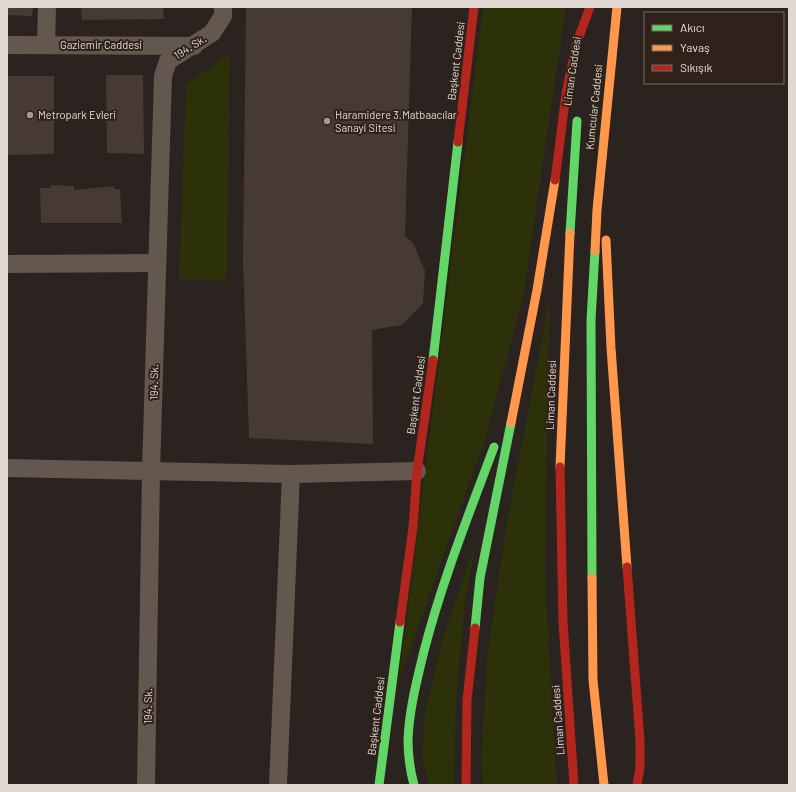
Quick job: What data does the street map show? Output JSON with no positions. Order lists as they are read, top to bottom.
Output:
{
  "streets": {
    "main road": ["Başkent Caddesi", "Liman Caddesi", "Kumcular Caddesi"],
    "street": ["Gaziemir Caddesi", "194. Sk."]
  },
  "crossings": [
    ["Gaziemir Caddesi", "194. Sk."]
  ],
  "places": ["Metropark Evleri", "Haramidere 3.Matbaacılar Sanayi Sitesi"],
  "legend": ["Akıcı", "Yavaş", "Sıkışık"]
}
